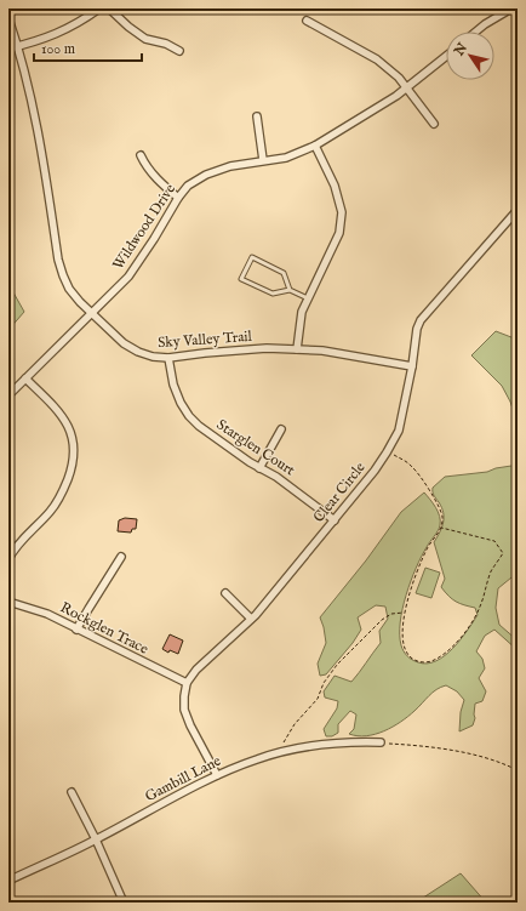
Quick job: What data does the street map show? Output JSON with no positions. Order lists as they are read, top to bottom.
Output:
{
  "streets": {
    "street": [
      "Wildwood Drive",
      "Sky Valley Trail",
      "Starglen Court",
      "Clear Circle",
      "Rockglen Trace",
      "Gambill Lane"
    ]
  },
  "crossings": [
    ["Wildwood Drive", "Sky Valley Trail"],
    ["Sky Valley Trail", "Starglen Court"],
    ["Sky Valley Trail", "Clear Circle"],
    ["Starglen Court", "Clear Circle"],
    ["Clear Circle", "Rockglen Trace"]
  ],
  "scale_bar": "100 m",
  "north": "top left"
}
